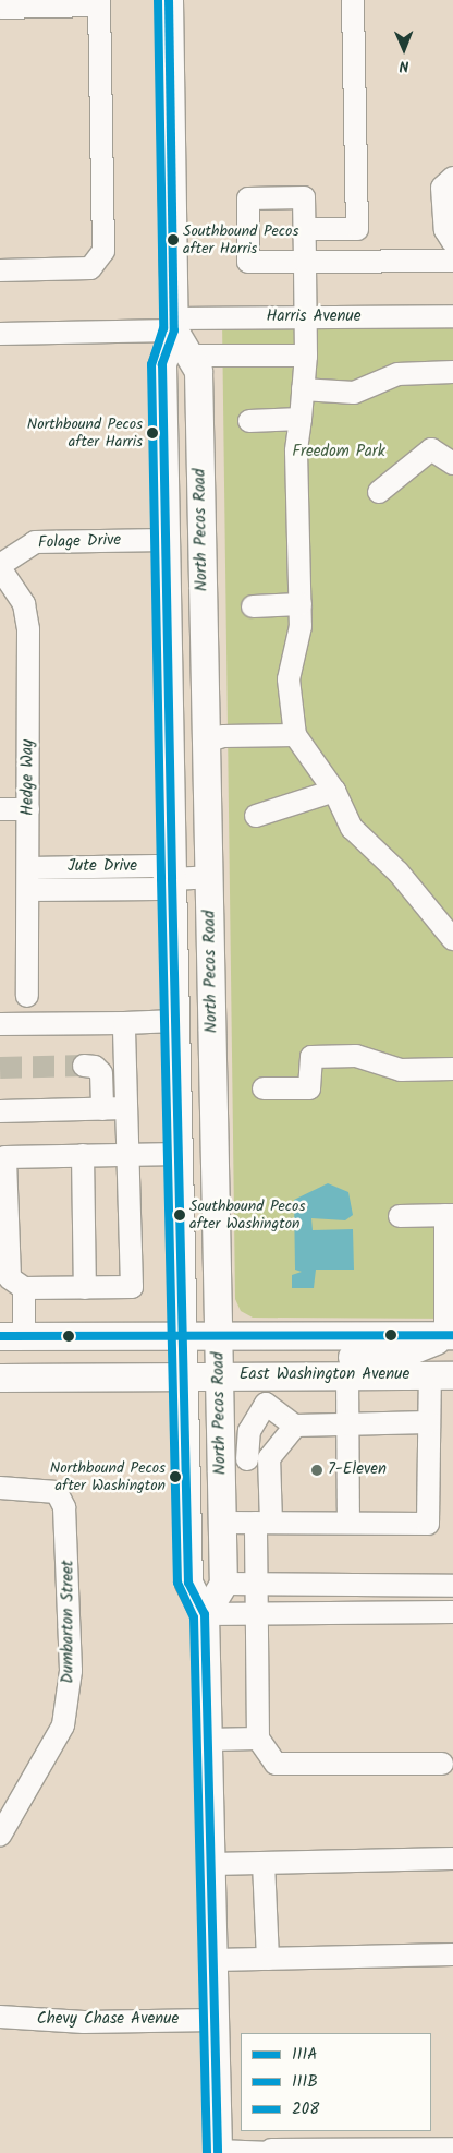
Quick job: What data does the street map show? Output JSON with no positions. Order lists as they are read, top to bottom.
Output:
{
  "streets": {
    "main road": ["North Pecos Road", "East Washington Avenue"],
    "street": [
      "Harris Avenue",
      "Folage Drive",
      "Hedge Way",
      "Jute Drive",
      "Dumbarton Street",
      "Chevy Chase Avenue"
    ]
  },
  "crossings": [
    ["Harris Avenue", "North Pecos Road"],
    ["North Pecos Road", "Jute Drive"],
    ["North Pecos Road", "East Washington Avenue"],
    ["Hedge Way", "Jute Drive"]
  ],
  "parks": ["Freedom Park"],
  "places": [
    "Southbound Pecos after Harris",
    "Northbound Pecos after Harris",
    "Southbound Pecos after Washington",
    "7-Eleven",
    "Northbound Pecos after Washington"
  ],
  "lines": ["transit line 111A", "transit line 111B", "transit line 208"],
  "legend": ["111A", "111B", "208"],
  "north": "bottom"
}
